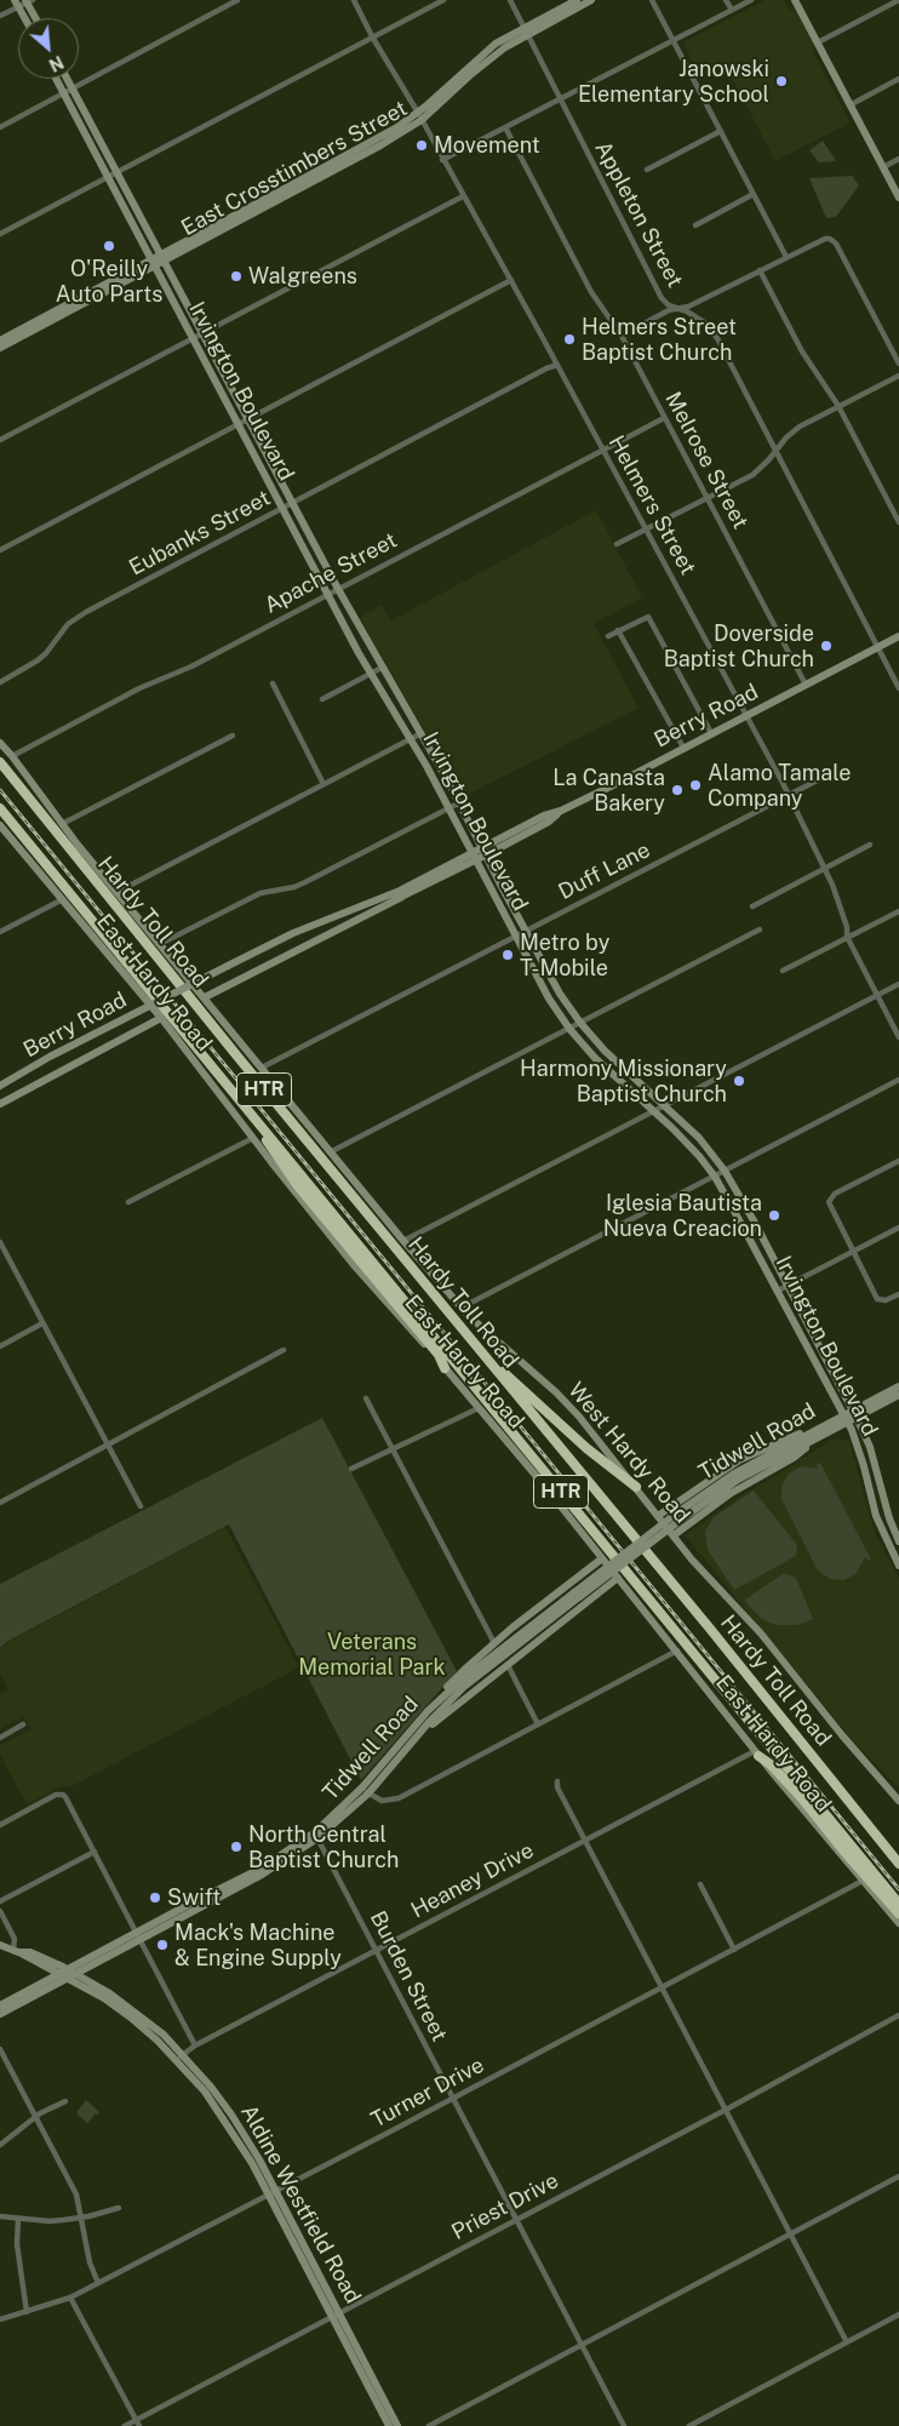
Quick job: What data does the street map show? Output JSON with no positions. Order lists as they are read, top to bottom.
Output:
{
  "streets": {
    "highway": ["Hardy Toll Road", "HTR"],
    "main road": [
      "East Crosstimbers Street",
      "Irvington Boulevard",
      "Berry Road",
      "East Hardy Road",
      "Tidwell Road",
      "West Hardy Road",
      "Aldine Westfield Road"
    ],
    "street": [
      "Appleton Street",
      "Melrose Street",
      "Helmers Street",
      "Eubanks Street",
      "Apache Street",
      "Duff Lane",
      "Heaney Drive",
      "Burden Street",
      "Turner Drive",
      "Priest Drive"
    ]
  },
  "crossings": [
    ["East Crosstimbers Street", "Appleton Street"],
    ["East Crosstimbers Street", "Irvington Boulevard"],
    ["East Crosstimbers Street", "Helmers Street"],
    ["Appleton Street", "Berry Road"],
    ["Irvington Boulevard", "Eubanks Street"],
    ["Irvington Boulevard", "Apache Street"],
    ["Irvington Boulevard", "Berry Road"],
    ["Irvington Boulevard", "Duff Lane"],
    ["Irvington Boulevard", "Tidwell Road"],
    ["Melrose Street", "Apache Street"],
    ["Melrose Street", "Berry Road"],
    ["Helmers Street", "Eubanks Street"],
    ["Helmers Street", "Apache Street"],
    ["Helmers Street", "Berry Road"],
    ["Helmers Street", "Duff Lane"],
    ["Apache Street", "West Hardy Road"],
    ["Duff Lane", "West Hardy Road"],
    ["East Hardy Road", "Heaney Drive"],
    ["East Hardy Road", "Turner Drive"],
    ["Tidwell Road", "Burden Street"],
    ["Tidwell Road", "Aldine Westfield Road"],
    ["Heaney Drive", "Burden Street"],
    ["Heaney Drive", "Aldine Westfield Road"],
    ["Burden Street", "Turner Drive"],
    ["Burden Street", "Priest Drive"],
    ["Turner Drive", "Aldine Westfield Road"],
    ["Aldine Westfield Road", "Priest Drive"]
  ],
  "parks": ["Veterans Memorial Park"],
  "places": [
    "Janowski Elementary School",
    "Movement",
    "O'Reilly Auto Parts",
    "Walgreens",
    "Helmers Street Baptist Church",
    "Doverside Baptist Church",
    "Alamo Tamale Company",
    "La Canasta Bakery",
    "Metro by T-Mobile",
    "Harmony Missionary Baptist Church",
    "Iglesia Bautista Nueva Creacion",
    "North Central Baptist Church",
    "Swift",
    "Mack's Machine & Engine Supply"
  ],
  "north": "bottom right"
}
